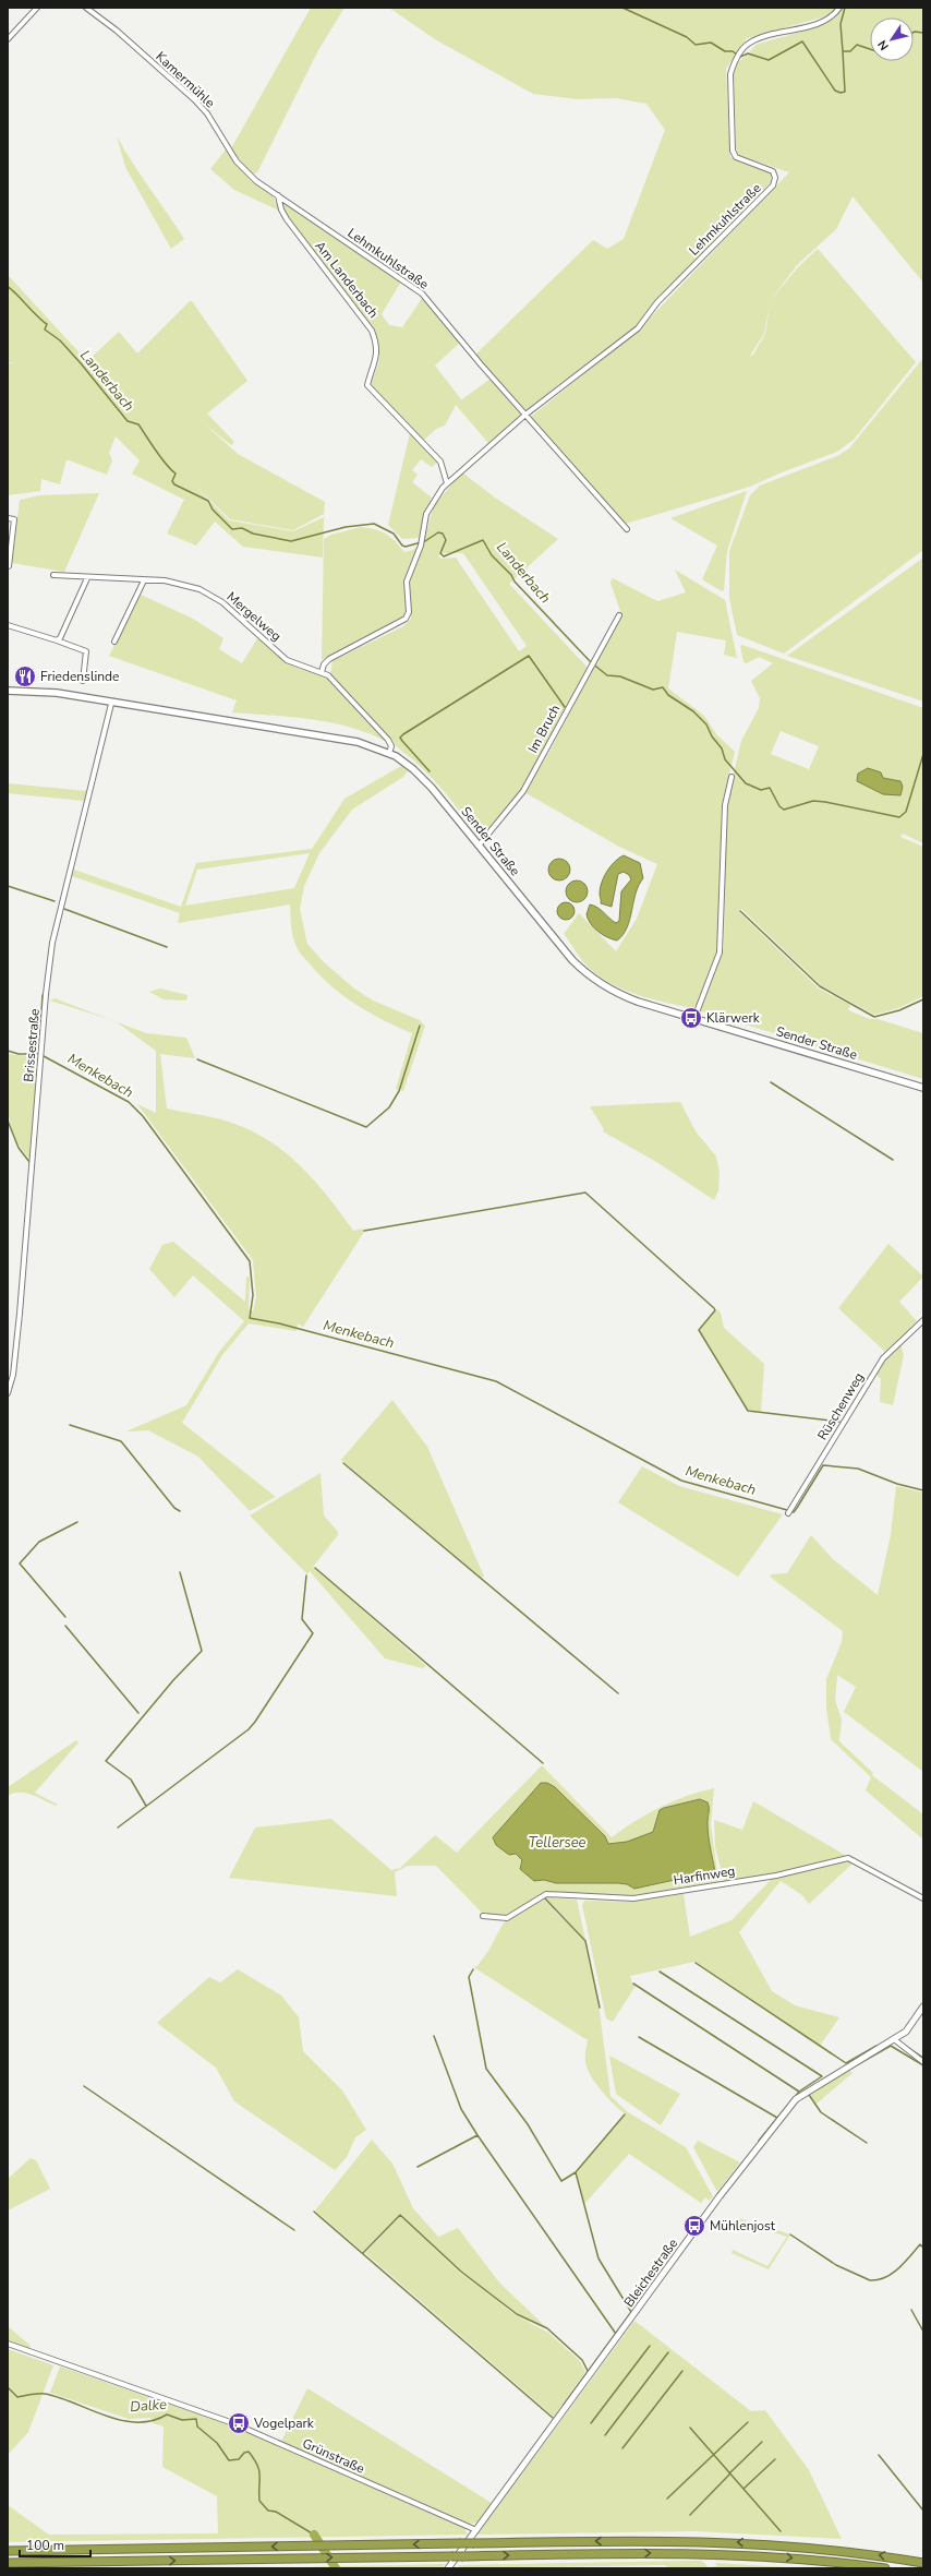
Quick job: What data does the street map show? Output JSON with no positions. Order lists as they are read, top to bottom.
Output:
{
  "streets": {
    "main road": ["Sender Straße"],
    "street": [
      "Kamermühle",
      "Lehmkuhlstraße",
      "Am Landerbach",
      "Mergelweg",
      "Im Bruch",
      "Brissestraße",
      "Rüschenweg",
      "Harfinweg",
      "Bleichestraße",
      "Grünstraße"
    ]
  },
  "crossings": [
    ["Kamermühle", "Lehmkuhlstraße"],
    ["Kamermühle", "Am Landerbach"],
    ["Lehmkuhlstraße", "Am Landerbach"],
    ["Lehmkuhlstraße", "Mergelweg"],
    ["Im Bruch", "Sender Straße"],
    ["Sender Straße", "Brissestraße"],
    ["Bleichestraße", "Grünstraße"]
  ],
  "water": [
    "Landerbach",
    "Menkebach",
    "Tellersee",
    "Dalke"
  ],
  "places": {
    "restaurant": ["Friedenslinde"],
    "bus stop": ["Klärwerk", "Mühlenjost", "Vogelpark"]
  },
  "scale_bar": "100 m",
  "north": "bottom left"
}
